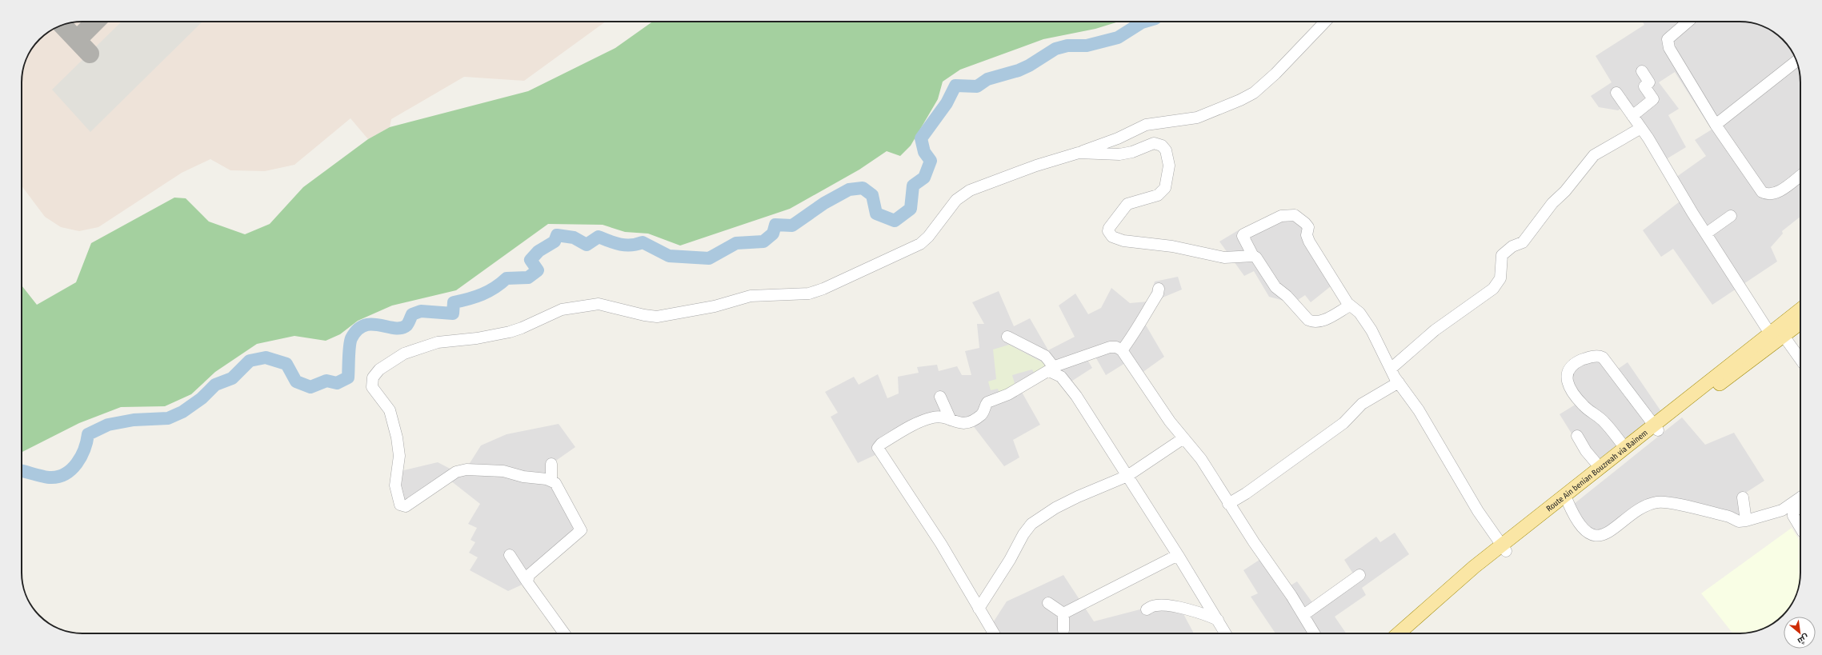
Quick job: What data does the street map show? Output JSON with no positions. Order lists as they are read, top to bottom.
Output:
{
  "streets": {
    "main road": ["Route Ain benian Bouzreah via Bainem"]
  },
  "north": "bottom right"
}
